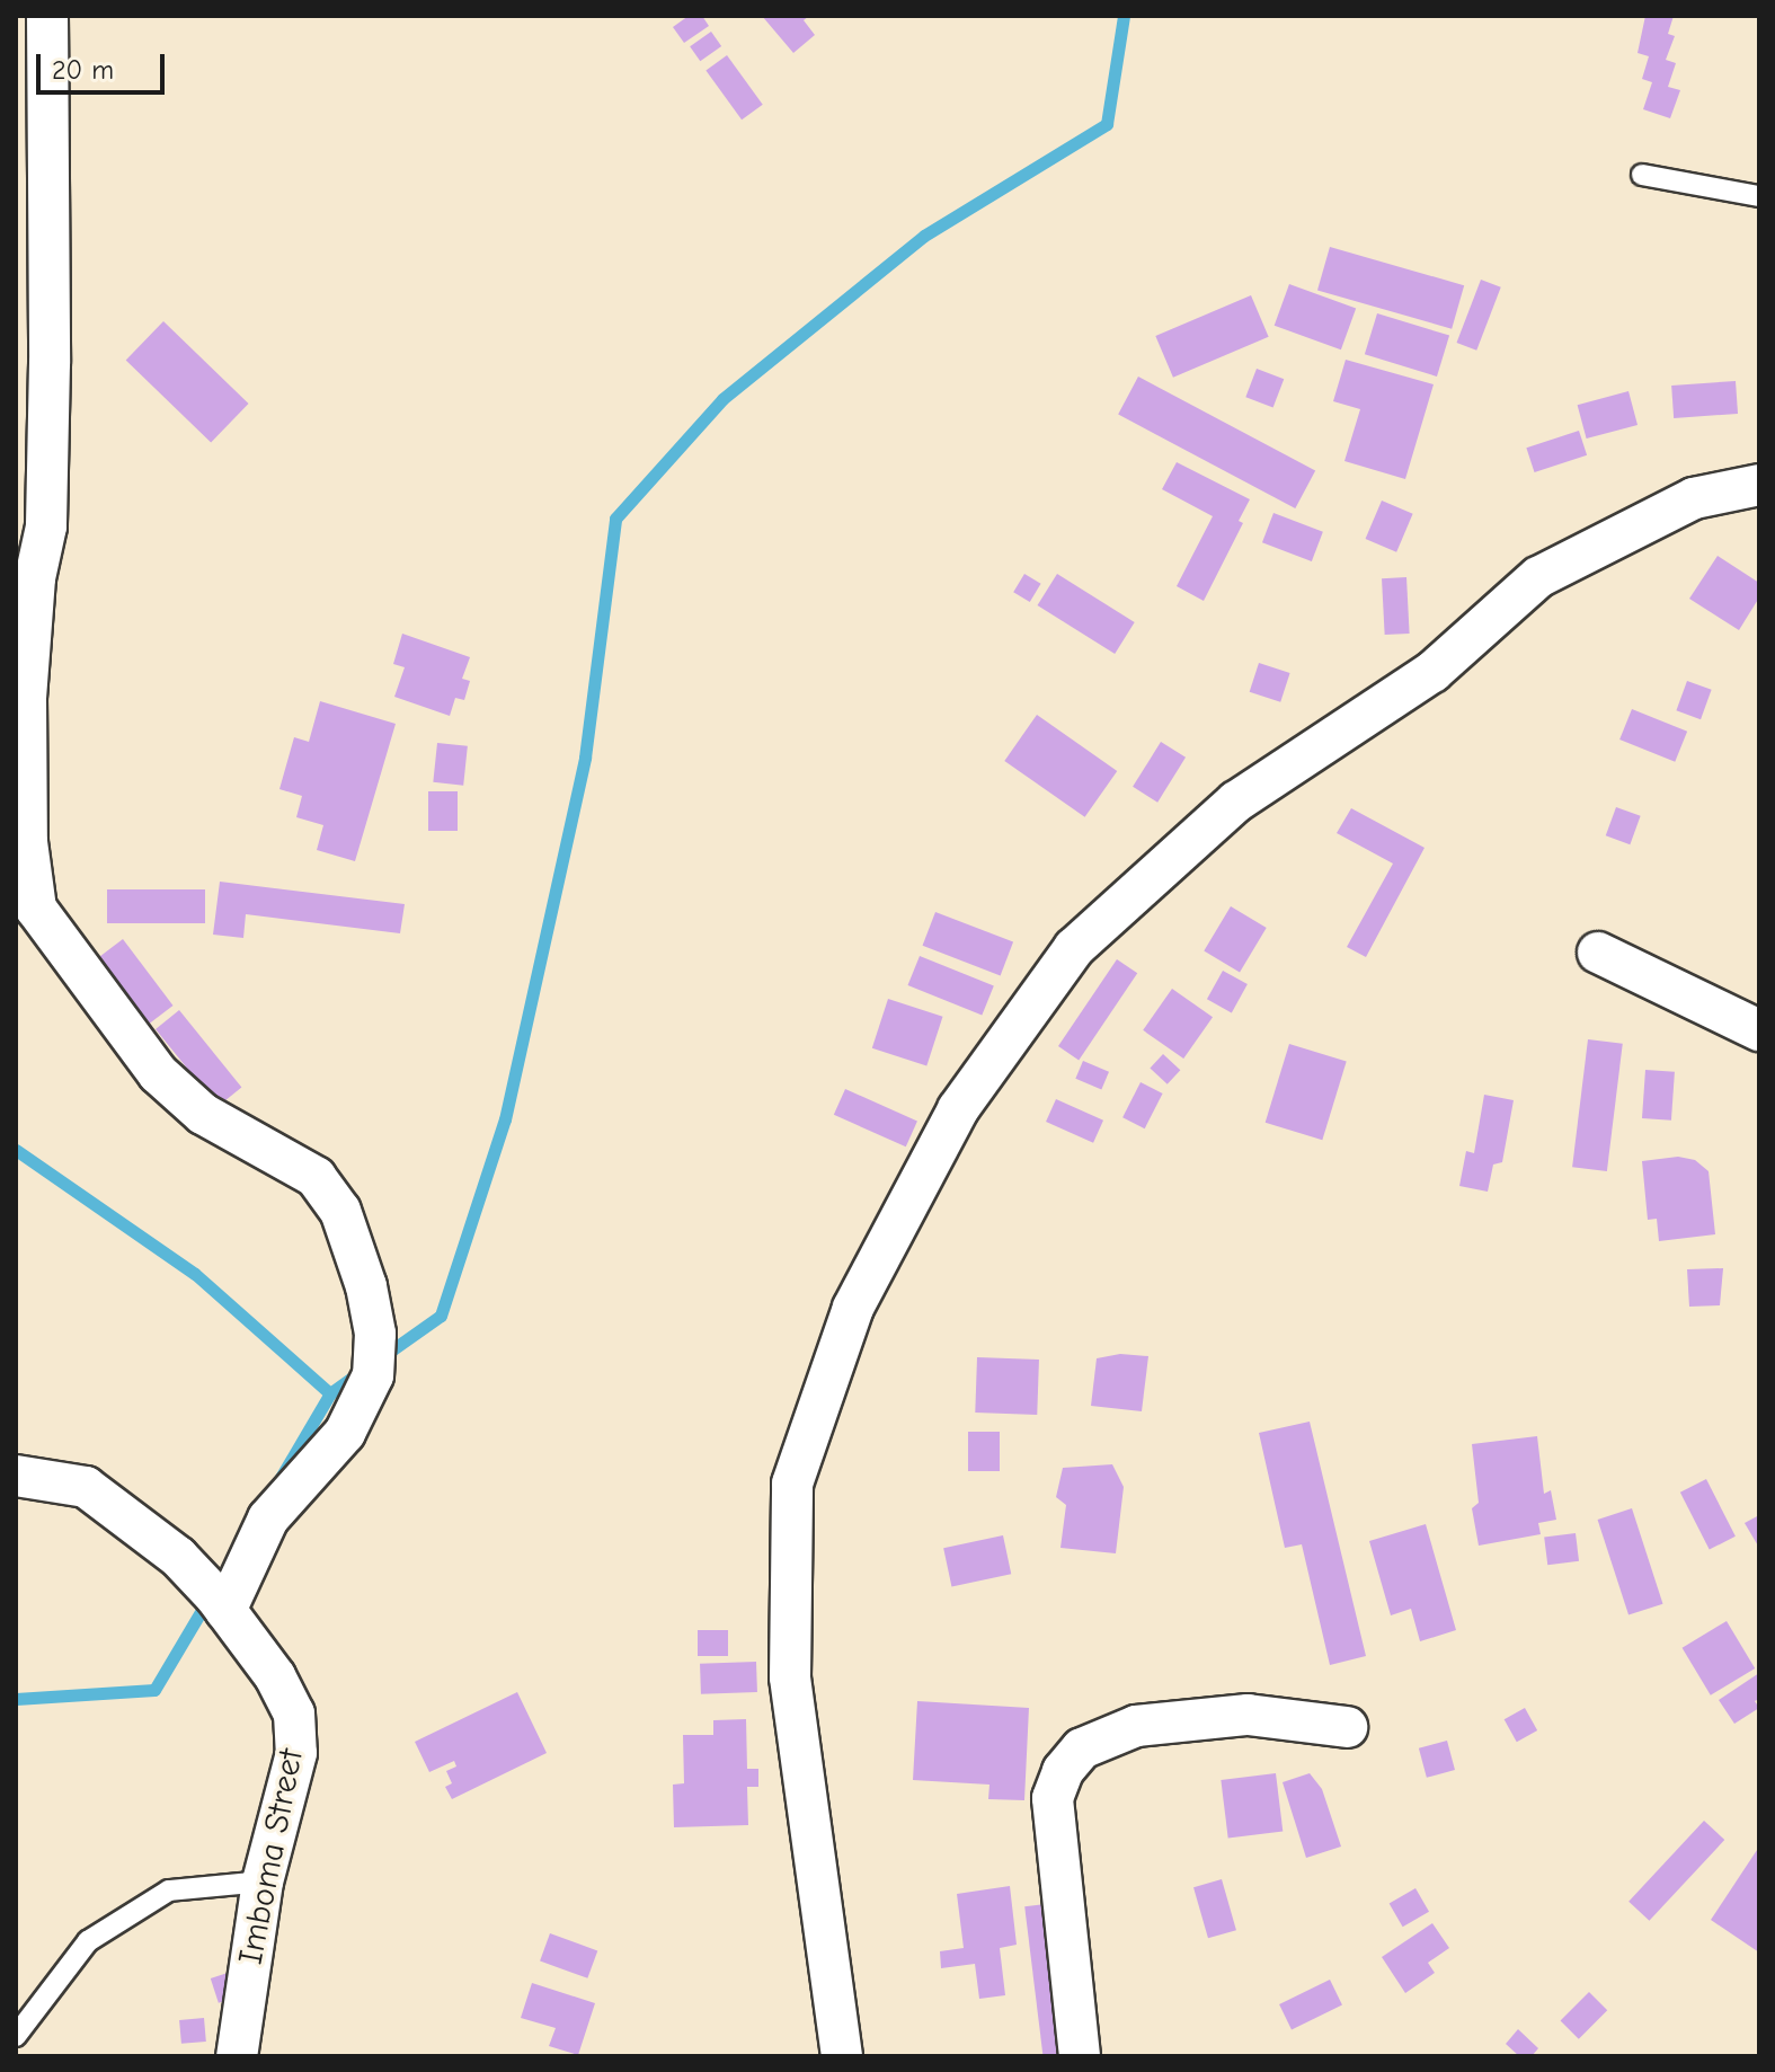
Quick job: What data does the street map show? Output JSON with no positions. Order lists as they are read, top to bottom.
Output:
{
  "streets": {
    "street": ["Imboma Street"]
  },
  "scale_bar": "20 m"
}
